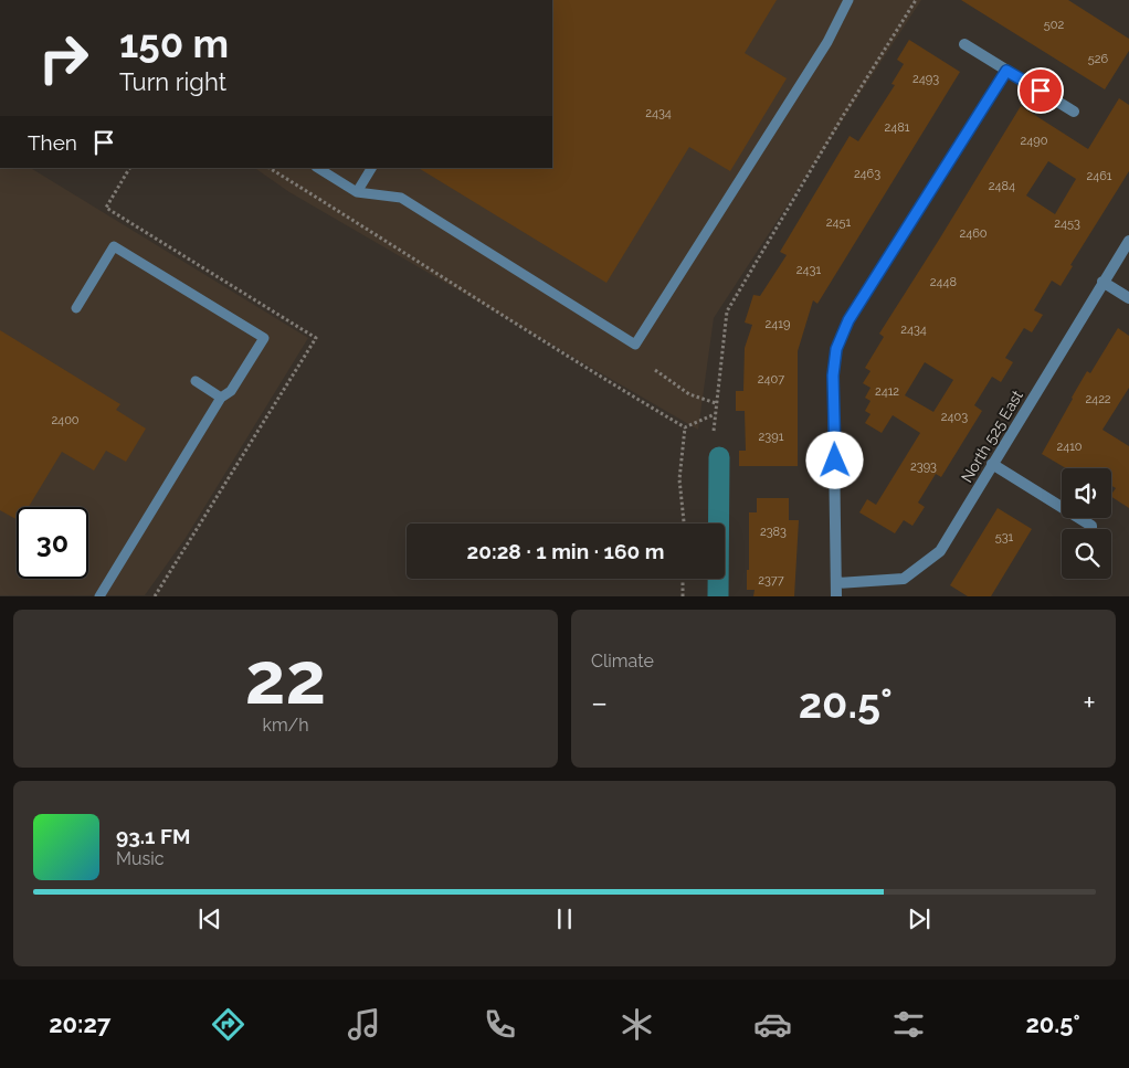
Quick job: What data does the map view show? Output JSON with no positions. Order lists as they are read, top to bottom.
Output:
{
  "streets": {
    "street": ["North 525 East"]
  },
  "house_numbers": [
    "502",
    "526",
    "2493",
    "2434",
    "2481",
    "2490",
    "2463",
    "2461",
    "2484",
    "2451",
    "2453",
    "2460",
    "2431",
    "2448",
    "2419",
    "2434",
    "2407",
    "2412",
    "2422",
    "2403",
    "2400",
    "2391",
    "2410",
    "2393",
    "2383",
    "531",
    "2377"
  ],
  "page": {
    "turn": ["150 m", "Turn right"],
    "then": "Then",
    "limit": "30",
    "trip": "20:28 · 1 min · 160 m",
    "tile": [
      ["22", "km/h"],
      "Climate"
    ],
    "heat": ["−", "20.5°", "+"],
    "song": ["93.1 FM", "Music"],
    "tabs": ["20:27", "20.5°"]
  }
}
